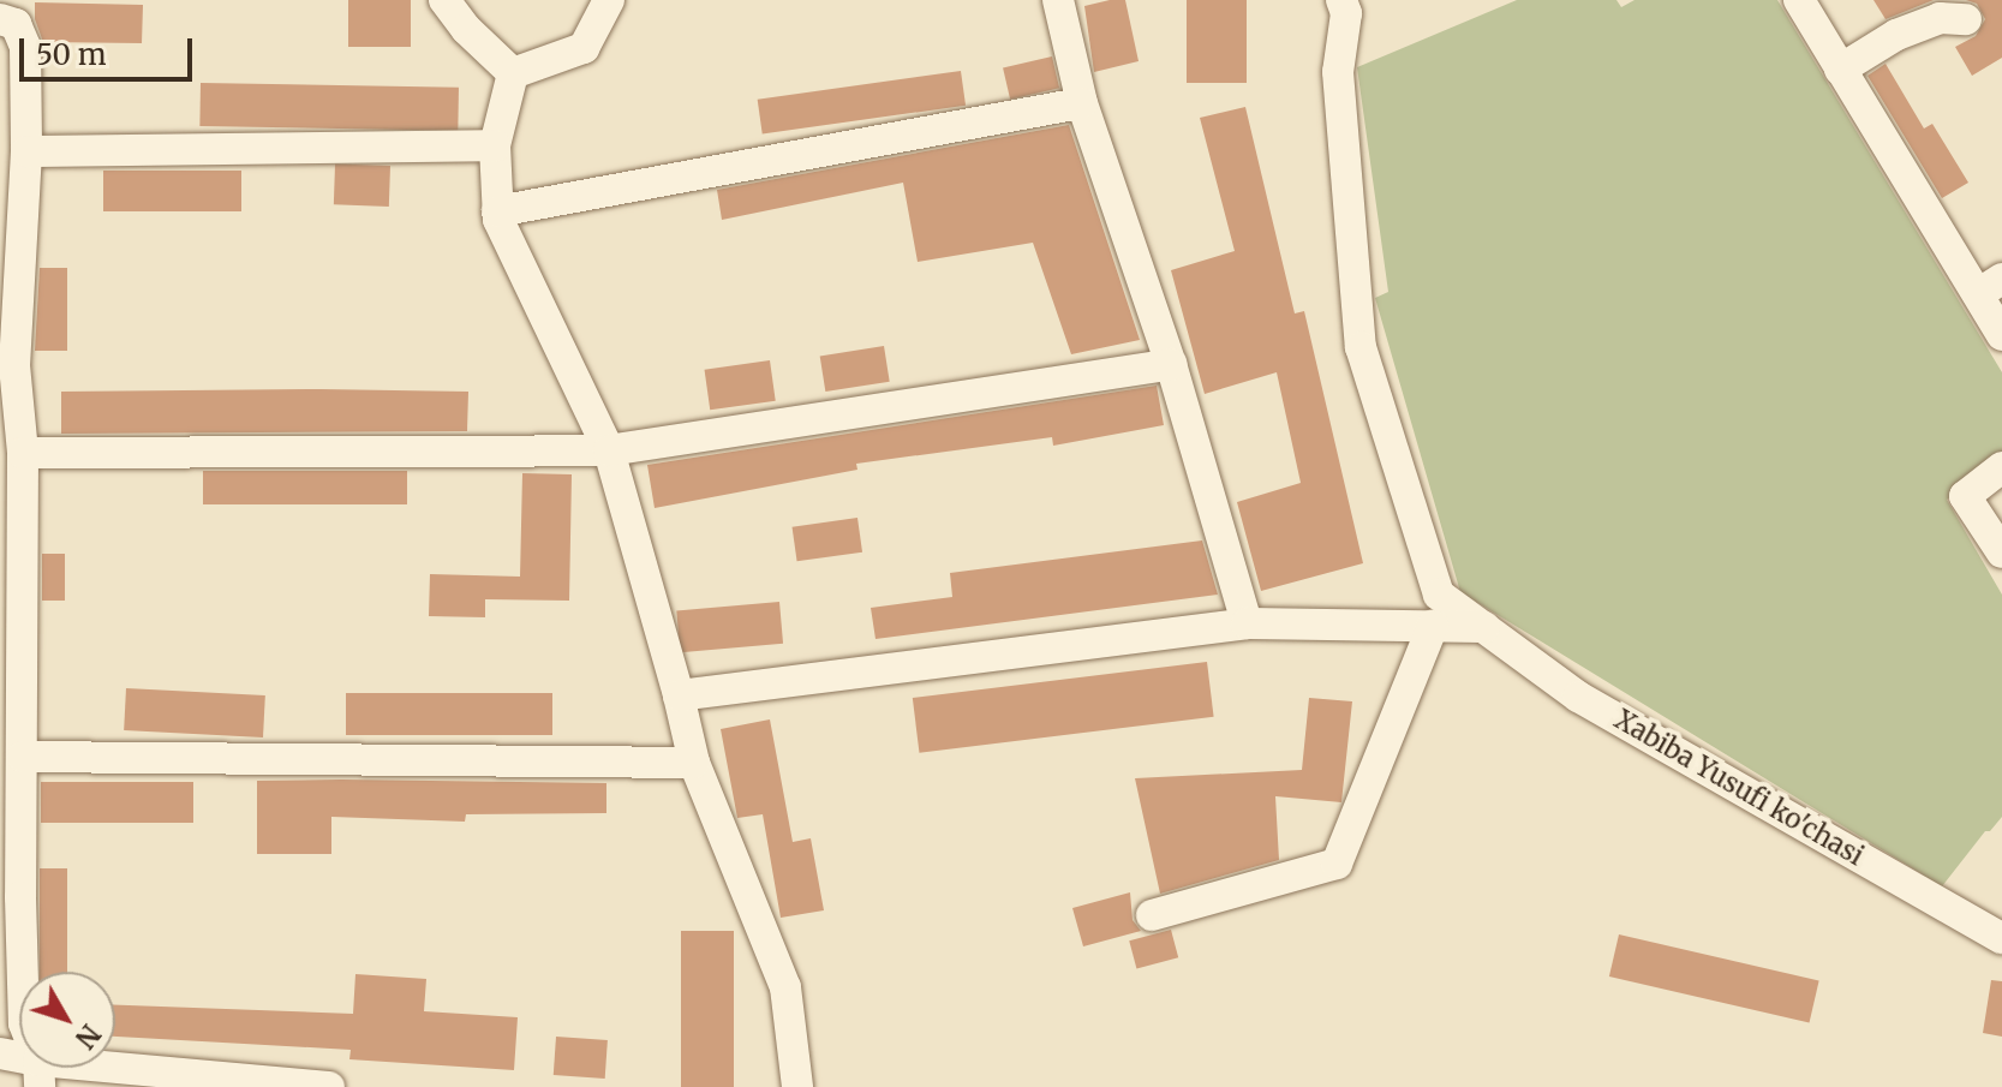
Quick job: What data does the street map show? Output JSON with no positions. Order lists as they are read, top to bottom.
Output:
{
  "streets": {
    "street": ["Xabiba Yusufi ko'chasi"]
  },
  "scale_bar": "50 m",
  "north": "bottom right"
}
